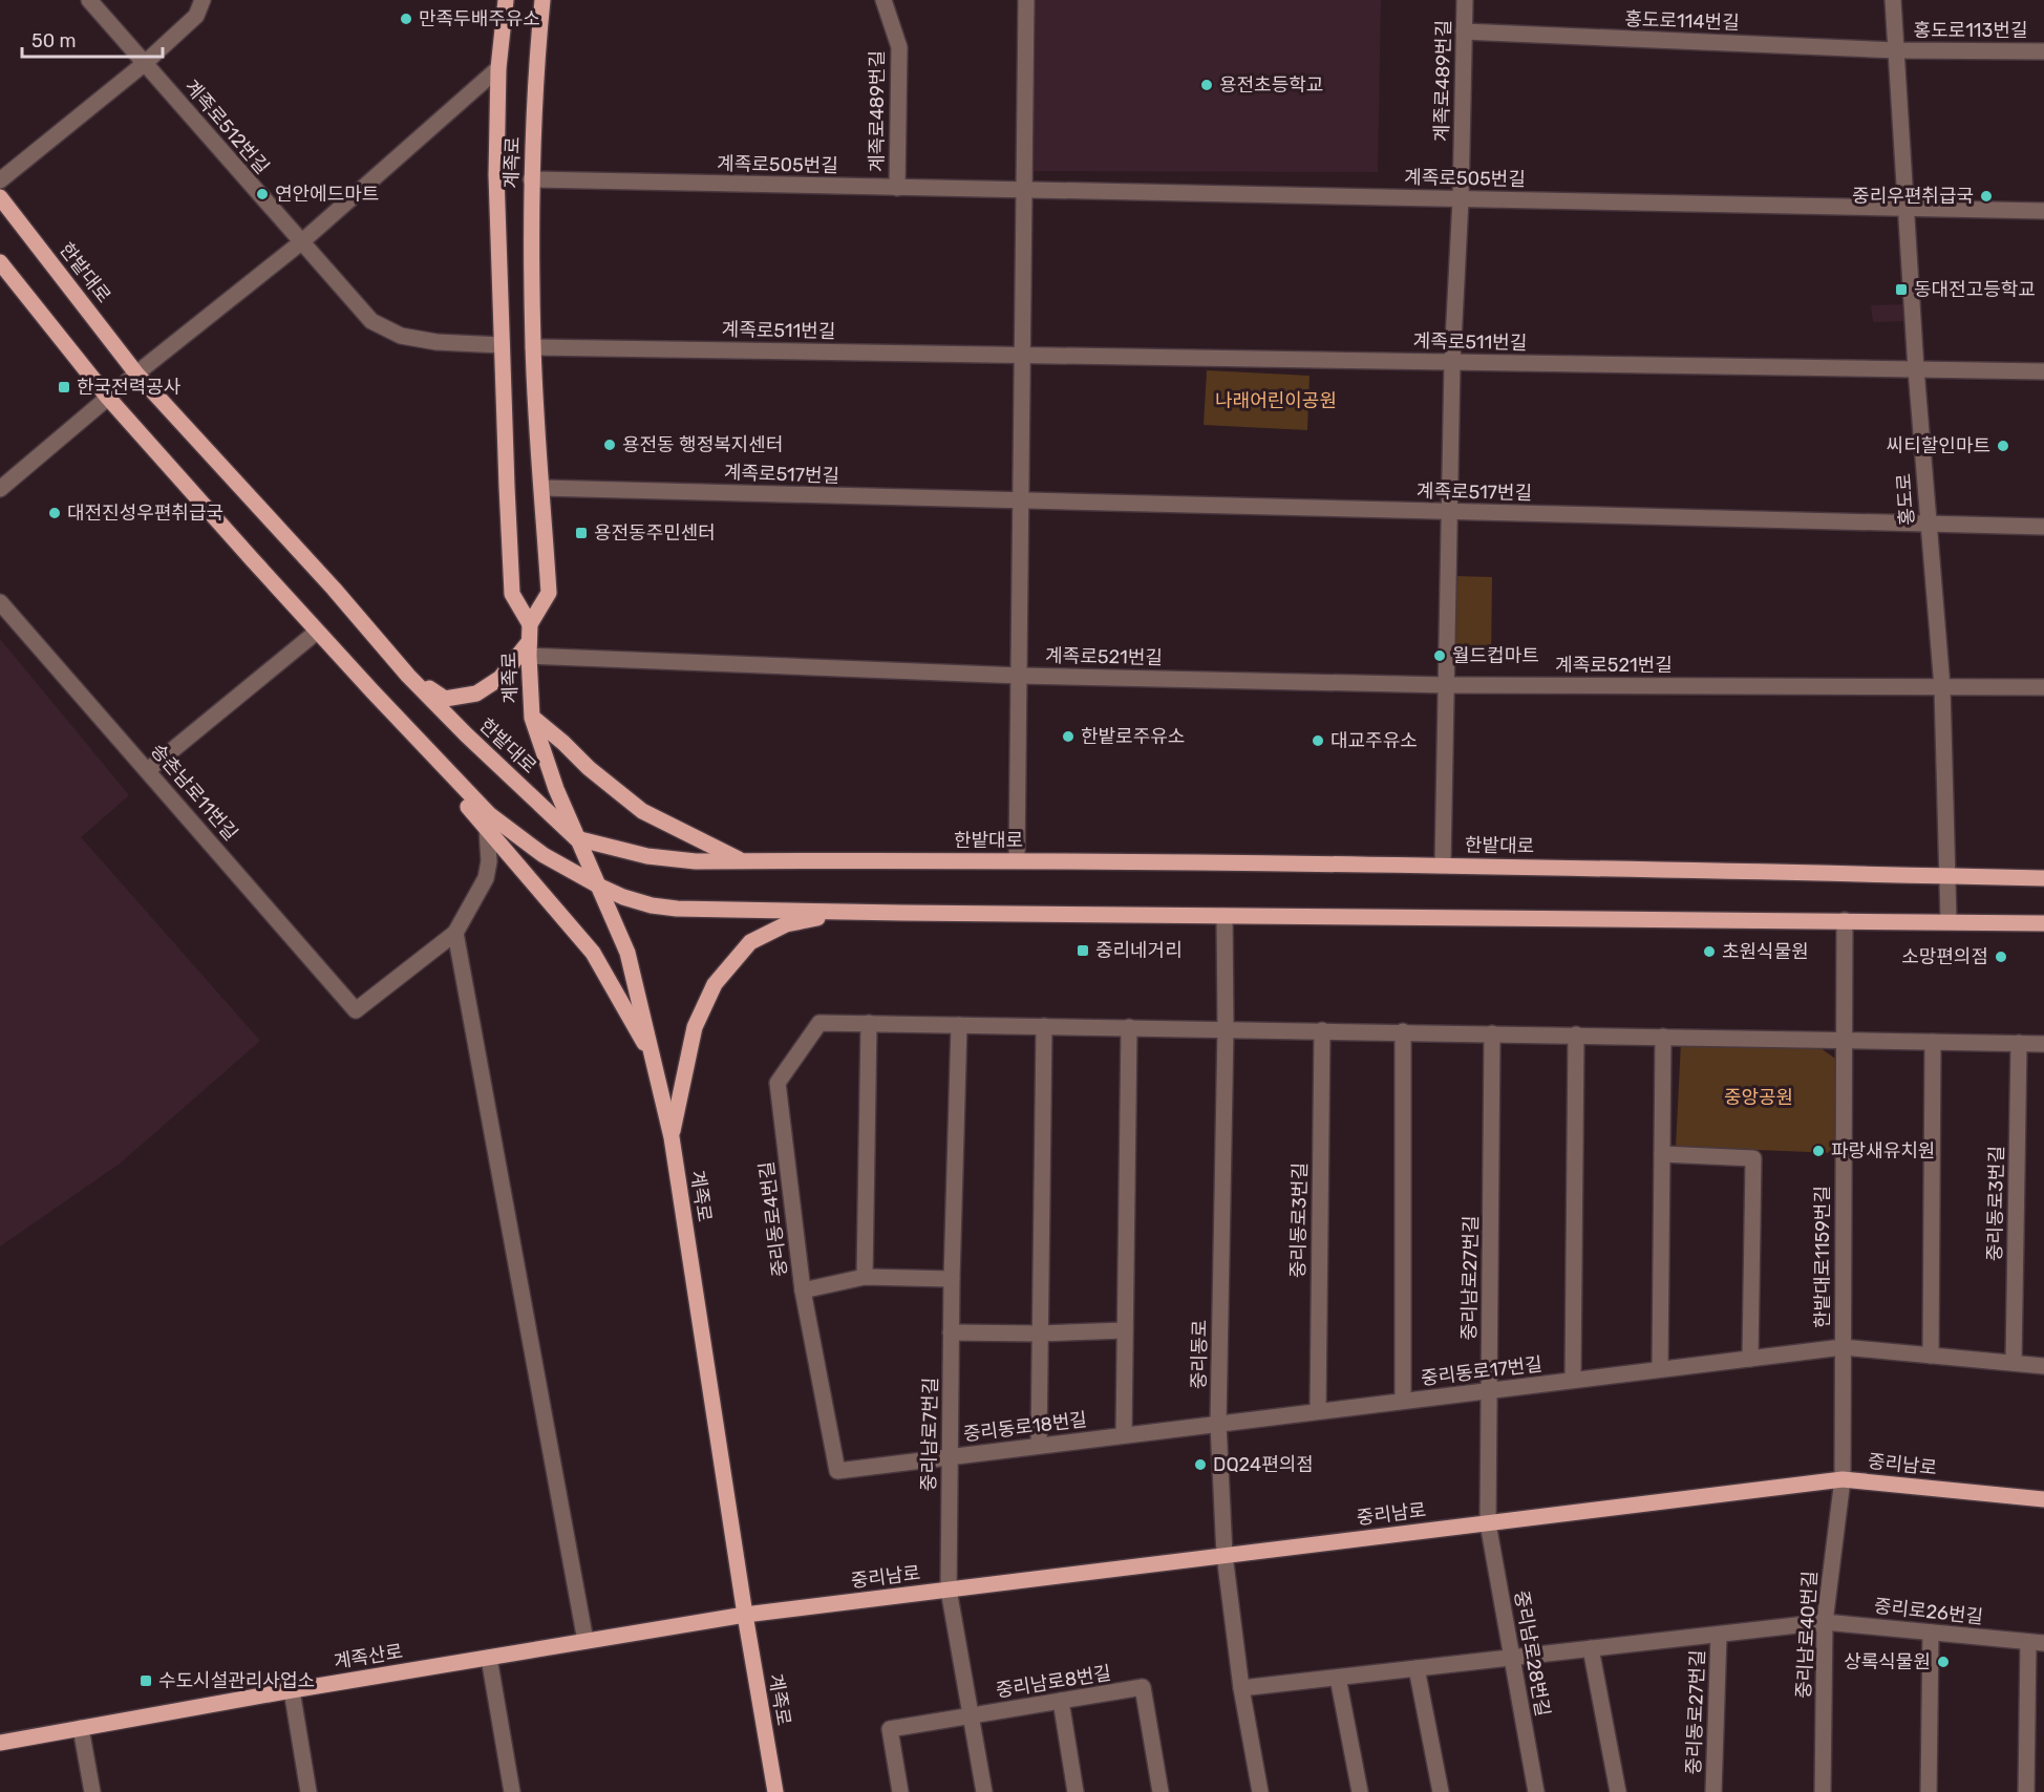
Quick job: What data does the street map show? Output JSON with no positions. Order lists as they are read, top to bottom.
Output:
{
  "streets": {
    "main road": [
      "계족로",
      "한밭대로",
      "중리남로",
      "계족산로"
    ],
    "street": [
      "홍도로114번길",
      "홍도로113번길",
      "계족로489번길",
      "계족로512번길",
      "계족로505번길",
      "계족로511번길",
      "계족로517번길",
      "홍도로",
      "계족로521번길",
      "송촌남로11번길",
      "중리동로3번길",
      "중리동로4번길",
      "한밭대로1159번길",
      "중리남로27번길",
      "중리동로",
      "중리동로17번길",
      "중리동로18번길",
      "중리남로7번길",
      "중리로26번길",
      "중리남로40번길",
      "중리남로28번길",
      "중리남로8번길",
      "중리동로27번길"
    ]
  },
  "crossings": [
    ["홍도로114번길", "홍도로113번길"],
    ["홍도로114번길", "계족로489번길"],
    ["홍도로114번길", "홍도로"],
    ["홍도로113번길", "홍도로"],
    ["계족로489번길", "계족로505번길"],
    ["계족로489번길", "한밭대로"],
    ["계족로489번길", "계족로511번길"],
    ["계족로489번길", "계족로517번길"],
    ["계족로489번길", "계족로521번길"],
    ["계족로512번길", "계족로"],
    ["계족로", "계족로505번길"],
    ["계족로", "한밭대로"],
    ["계족로", "계족로511번길"],
    ["계족로", "계족로517번길"],
    ["계족로", "계족로521번길"],
    ["계족로", "중리남로"],
    ["계족로", "계족산로"],
    ["계족로505번길", "홍도로"],
    ["한밭대로", "홍도로"],
    ["한밭대로", "계족로521번길"],
    ["계족로511번길", "홍도로"],
    ["계족로517번길", "홍도로"],
    ["홍도로", "계족로521번길"],
    ["중리동로3번길", "중리동로17번길"],
    ["중리동로4번길", "중리동로"],
    ["중리동로4번길", "중리동로18번길"],
    ["중리동로4번길", "중리남로7번길"],
    ["한밭대로1159번길", "중리동로17번길"],
    ["한밭대로1159번길", "중리남로"],
    ["한밭대로1159번길", "중리남로40번길"],
    ["중리남로27번길", "중리동로17번길"],
    ["중리남로27번길", "중리남로"],
    ["중리남로27번길", "중리남로28번길"],
    ["중리동로", "중리동로17번길"],
    ["중리동로", "중리동로18번길"],
    ["중리동로", "중리남로"],
    ["중리동로", "중리동로27번길"],
    ["중리동로17번길", "중리동로18번길"],
    ["중리동로18번길", "중리남로7번길"],
    ["중리남로7번길", "중리남로"],
    ["중리남로", "중리남로40번길"],
    ["중리남로", "중리남로28번길"],
    ["중리남로", "계족산로"],
    ["중리로26번길", "중리남로40번길"],
    ["중리로26번길", "중리동로27번길"],
    ["중리남로40번길", "중리동로27번길"],
    ["중리남로28번길", "중리동로27번길"]
  ],
  "parks": ["나래어린이공원", "중앙공원"],
  "places": {
    "other": [
      "만족두배주유소",
      "용전초등학교",
      "연안에드마트",
      "중리우편취급국",
      "용전동 행정복지센터",
      "씨티할인마트",
      "대전진성우편취급국",
      "월드컵마트",
      "한밭로주유소",
      "대교주유소",
      "초원식물원",
      "소망편의점",
      "파랑새유치원",
      "DQ24편의점",
      "상록식물원"
    ],
    "transit": [
      "동대전고등학교",
      "한국전력공사",
      "용전동주민센터",
      "중리네거리",
      "수도시설관리사업소"
    ]
  },
  "scale_bar": "50 m"
}
